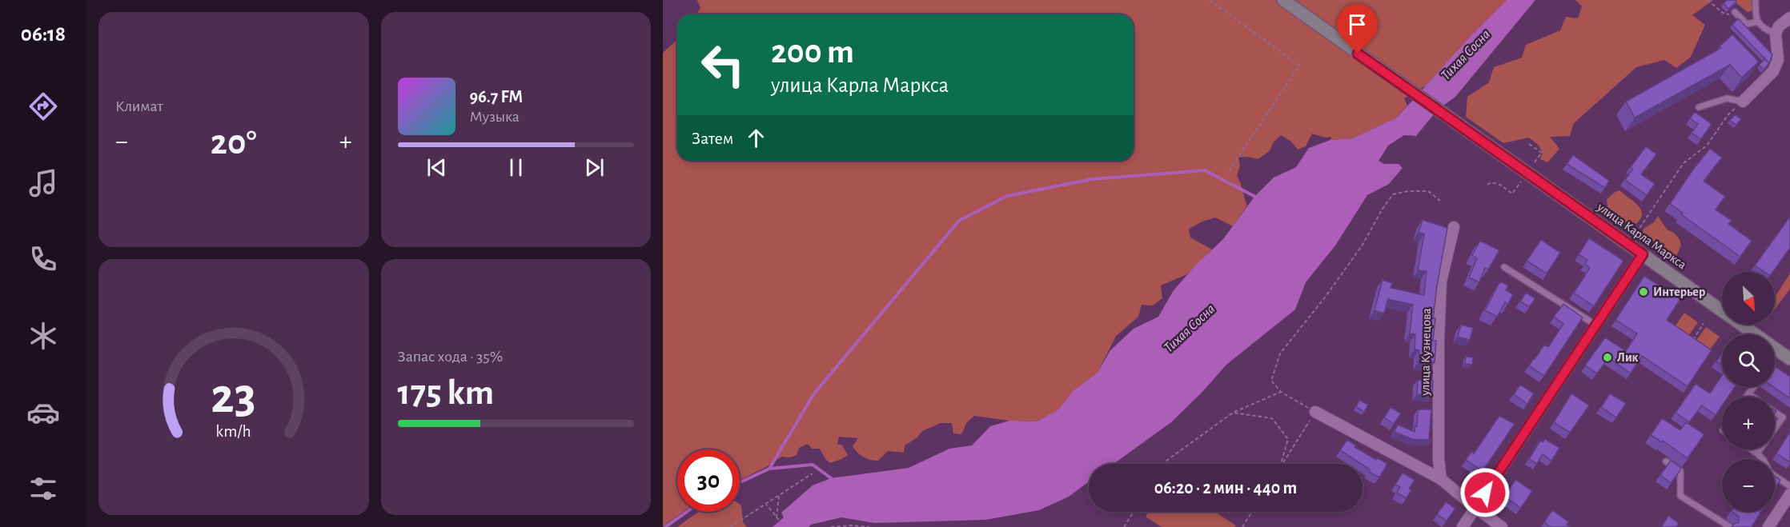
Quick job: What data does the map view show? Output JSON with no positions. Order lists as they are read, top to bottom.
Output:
{
  "streets": {
    "main road": ["улица Карла Маркса"],
    "street": ["улица Кузнецова"]
  },
  "water": ["Тихая Сосна"],
  "places": ["Интерьер", "Лик"],
  "north": "bottom right",
  "page": {
    "tabs": "06:18",
    "tile": [
      "Климат",
      ["Запас хода · 35%", "175 km"]
    ],
    "turn": ["200 m", "улица Карла Маркса"],
    "song": ["96.7 FM", "Музыка"],
    "then": "Затем",
    "heat": ["−", "20°", "+"],
    "map_buttons": ["+", "−"],
    "limit": "30",
    "trip": "06:20 · 2 мин · 440 m",
    "gauge": ["23", "km/h"]
  }
}
